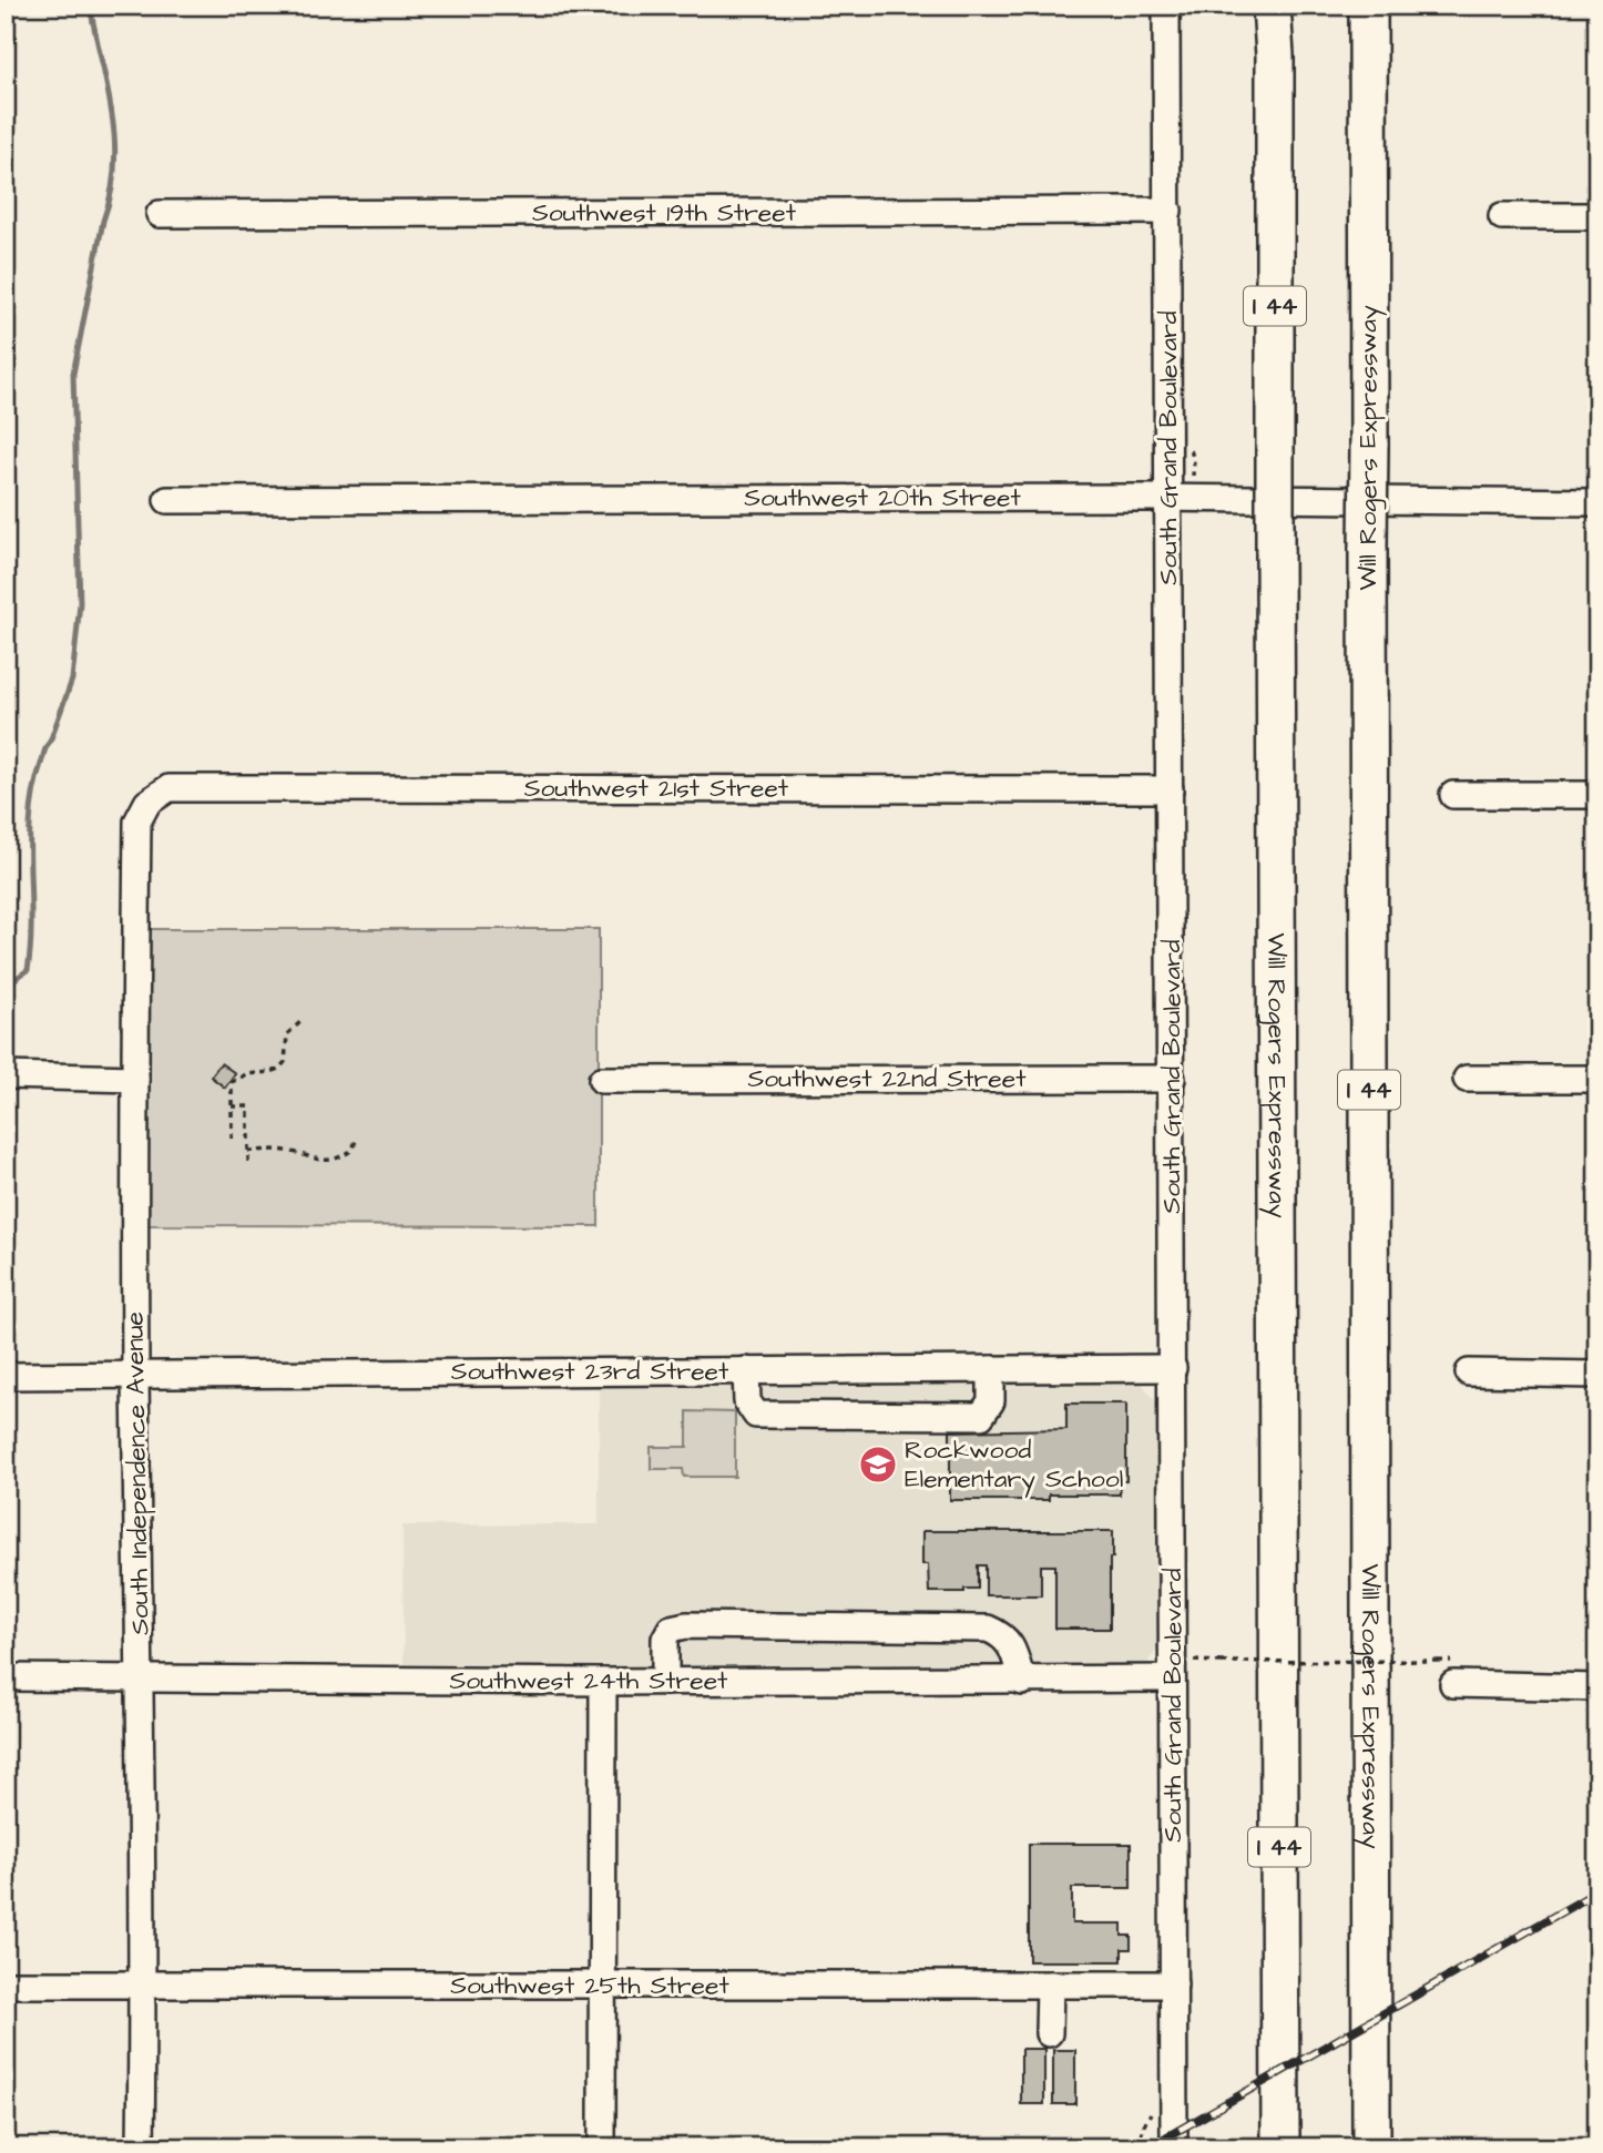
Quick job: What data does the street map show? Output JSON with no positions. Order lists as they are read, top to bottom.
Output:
{
  "streets": {
    "highway": ["I 44", "Will Rogers Expressway"],
    "street": [
      "Southwest 19th Street",
      "South Grand Boulevard",
      "Southwest 20th Street",
      "Southwest 21st Street",
      "Southwest 22nd Street",
      "Southwest 23rd Street",
      "South Independence Avenue",
      "Southwest 24th Street",
      "Southwest 25th Street"
    ]
  },
  "crossings": [
    ["Southwest 19th Street", "South Grand Boulevard"],
    ["South Grand Boulevard", "Southwest 20th Street"],
    ["South Grand Boulevard", "Southwest 21st Street"],
    ["South Grand Boulevard", "Southwest 22nd Street"],
    ["South Grand Boulevard", "Southwest 23rd Street"],
    ["South Grand Boulevard", "Southwest 24th Street"],
    ["South Grand Boulevard", "Southwest 25th Street"],
    ["Southwest 21st Street", "South Independence Avenue"],
    ["Southwest 23rd Street", "South Independence Avenue"],
    ["South Independence Avenue", "Southwest 24th Street"],
    ["South Independence Avenue", "Southwest 25th Street"]
  ],
  "places": {
    "school or university": ["Rockwood Elementary School"]
  }
}
